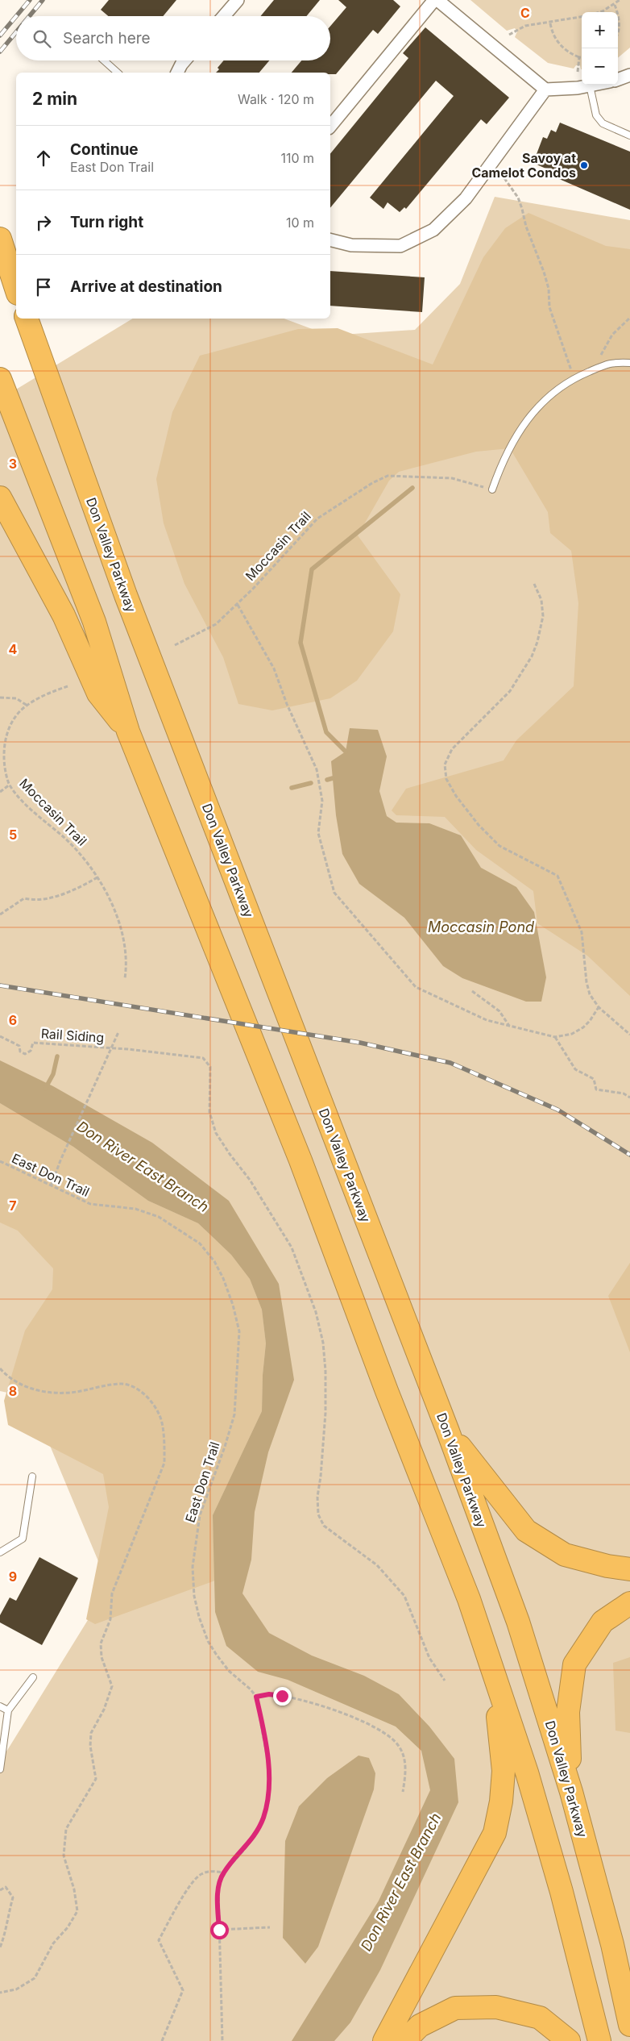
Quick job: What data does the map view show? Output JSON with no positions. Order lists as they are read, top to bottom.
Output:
{
  "streets": {
    "highway": ["Don Valley Parkway"],
    "path": ["Moccasin Trail", "Rail Siding", "East Don Trail"]
  },
  "water": ["Moccasin Pond", "Don River East Branch"],
  "places": ["Savoy at Camelot Condos"],
  "page": {
    "map_buttons": ["+", "−"],
    "search": "Search here",
    "heading": ["2 min", "Walk · 120 m"],
    "list": [
      ["Continue", "East Don Trail", "110 m"],
      ["Turn right", "10 m"],
      "Arrive at destination"
    ]
  },
  "grid": {
    "columns": ["C"],
    "rows": [
      "3",
      "4",
      "5",
      "6",
      "7",
      "8",
      "9"
    ]
  }
}
